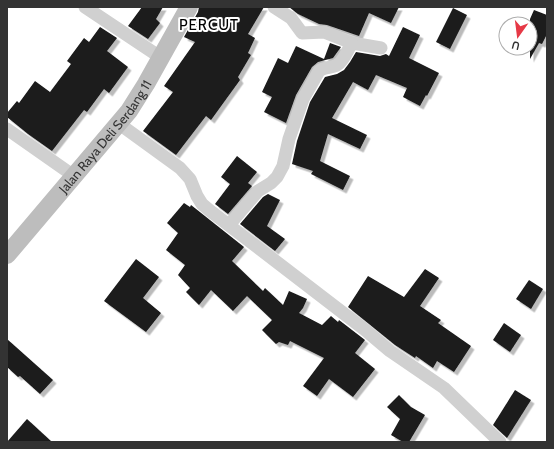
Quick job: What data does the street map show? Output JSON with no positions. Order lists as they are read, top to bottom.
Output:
{
  "streets": {
    "street": ["Jalan Raya Deli Serdang 11"]
  },
  "districts": ["PERCUT"],
  "north": "bottom"
}
